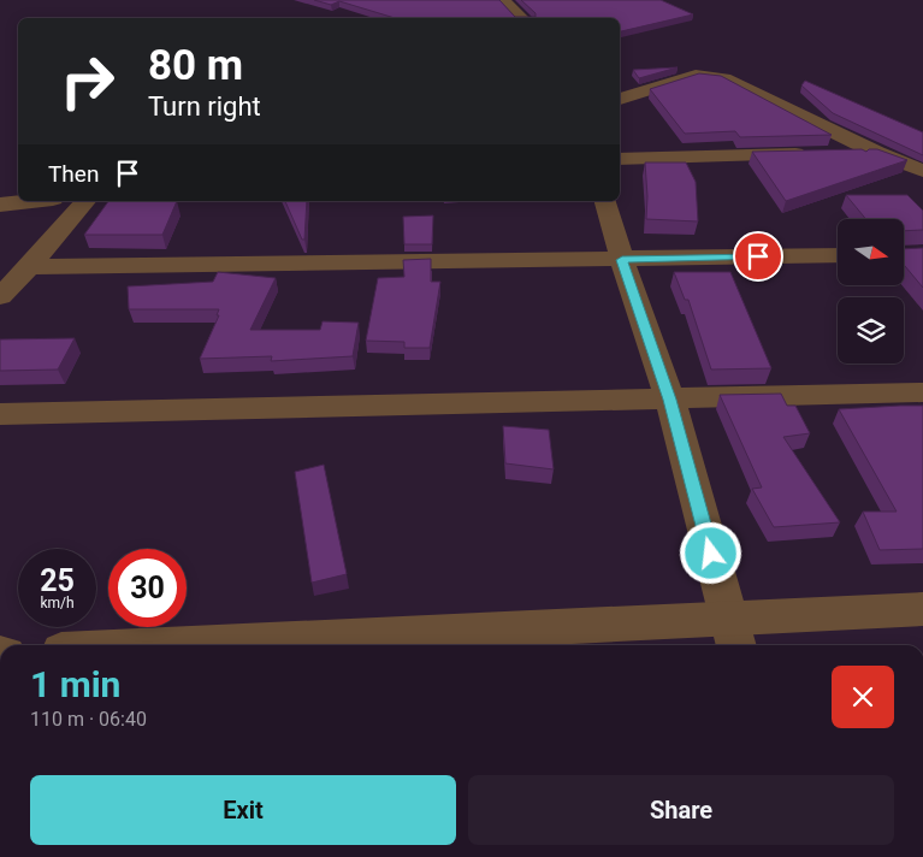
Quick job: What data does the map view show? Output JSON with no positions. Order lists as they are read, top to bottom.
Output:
{
  "north": "right",
  "page": {
    "turn": ["80 m", "Turn right"],
    "then": "Then",
    "speed": "25 km/h",
    "limit": "30",
    "heading": ["1 min", "110 m · 06:40"],
    "buttons": ["Exit", "Share"]
  }
}
